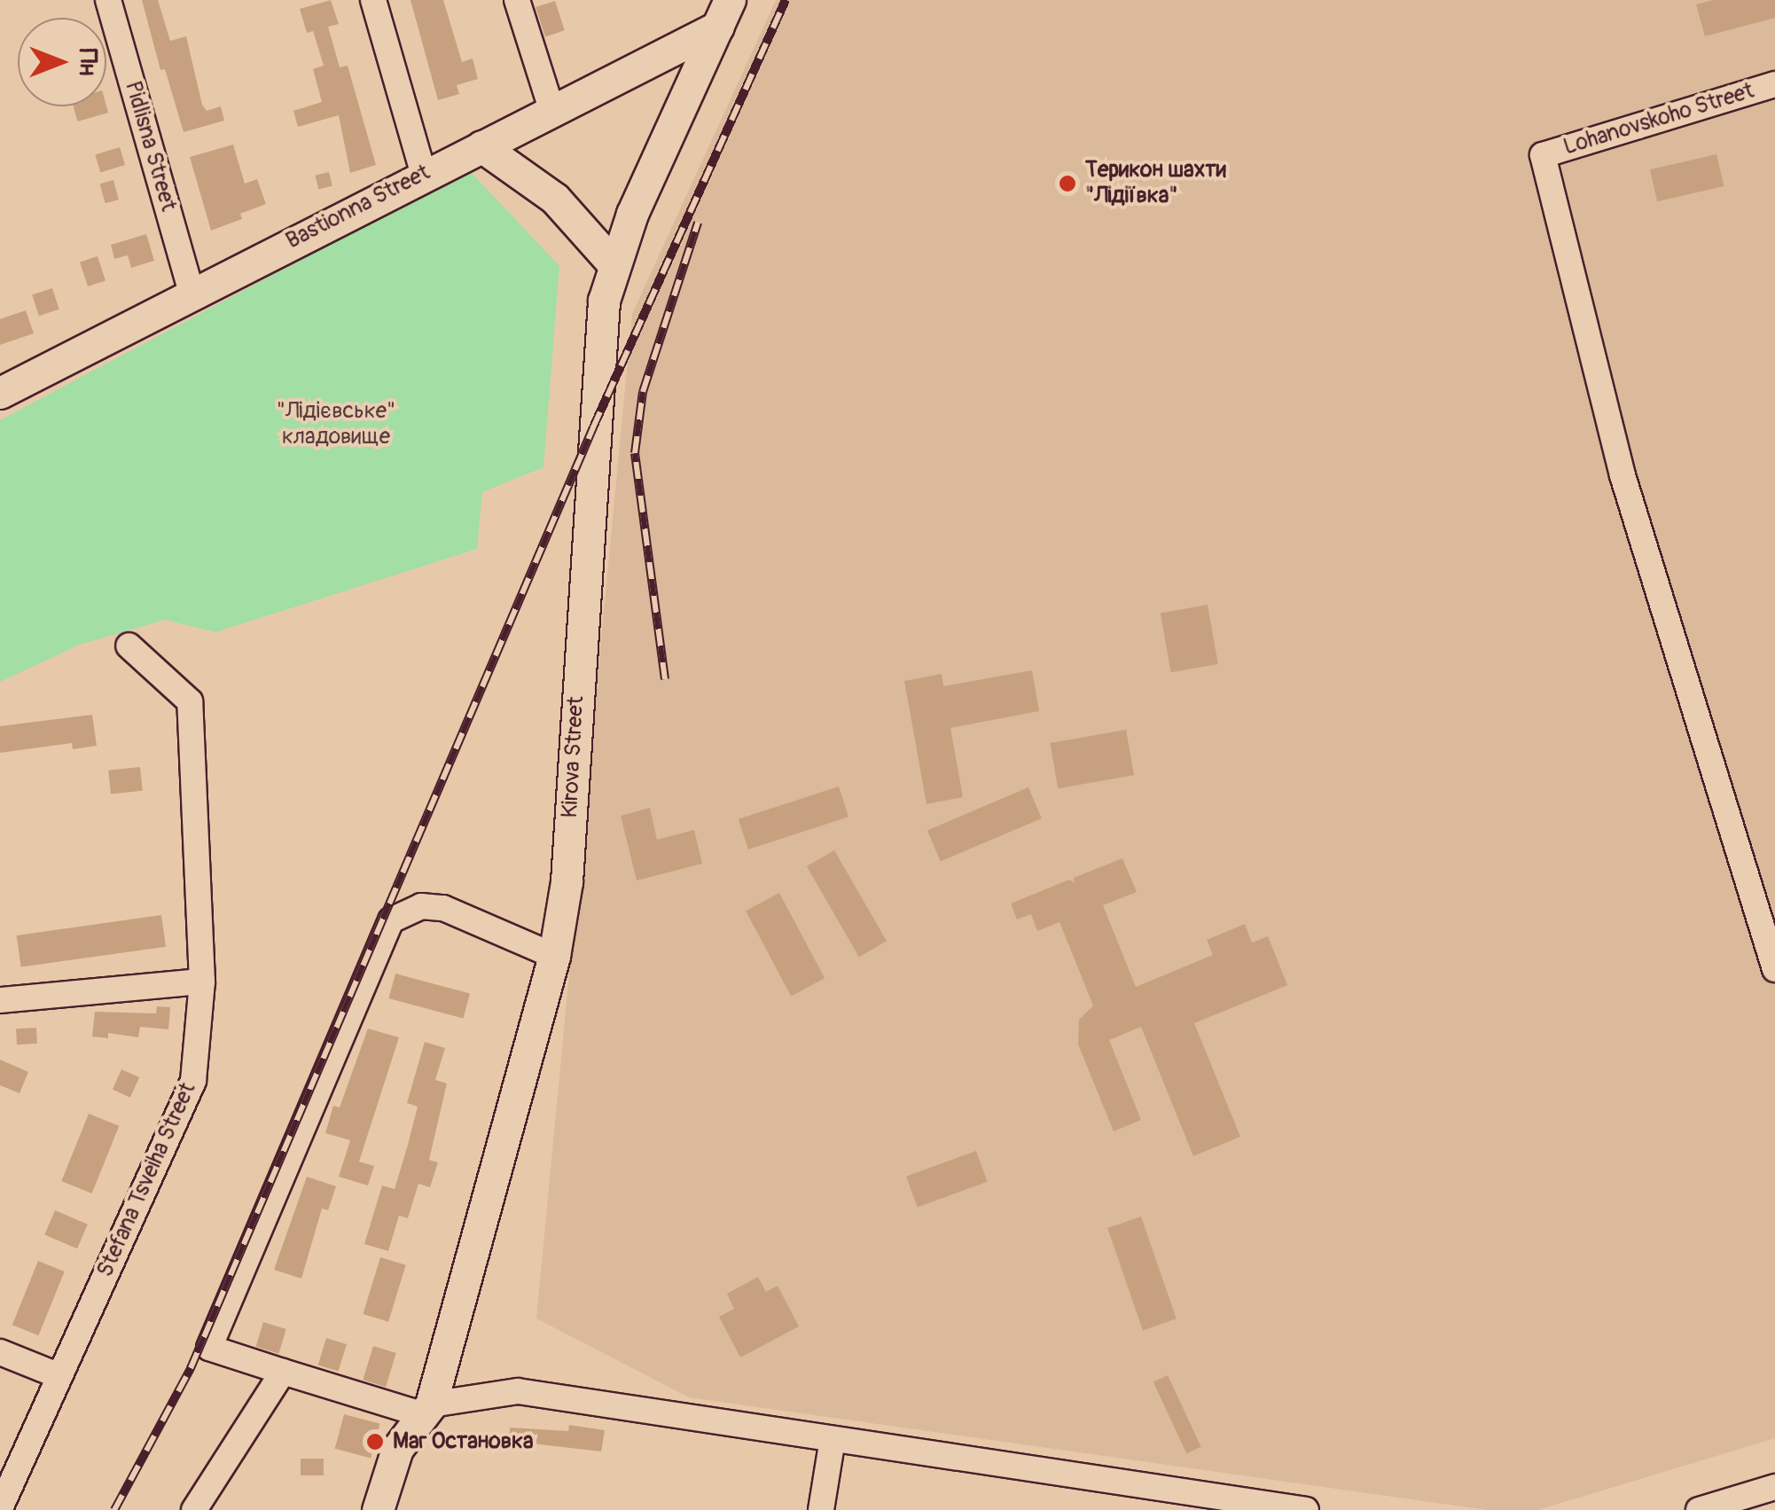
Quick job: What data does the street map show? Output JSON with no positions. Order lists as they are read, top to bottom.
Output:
{
  "streets": {
    "main road": ["Bastionna Street", "Kirova Street"],
    "street": ["Lohanovskoho Street", "Pidlisna Street", "Stefana Tsveiha Street"]
  },
  "crossings": [
    ["Pidlisna Street", "Bastionna Street"],
    ["Bastionna Street", "Kirova Street"]
  ],
  "parks": ["\"Лідієвське\" кладовище"],
  "places": ["Терикон шахти \"Лідіївка\"", "Маг Остановка"],
  "north": "right"
}
